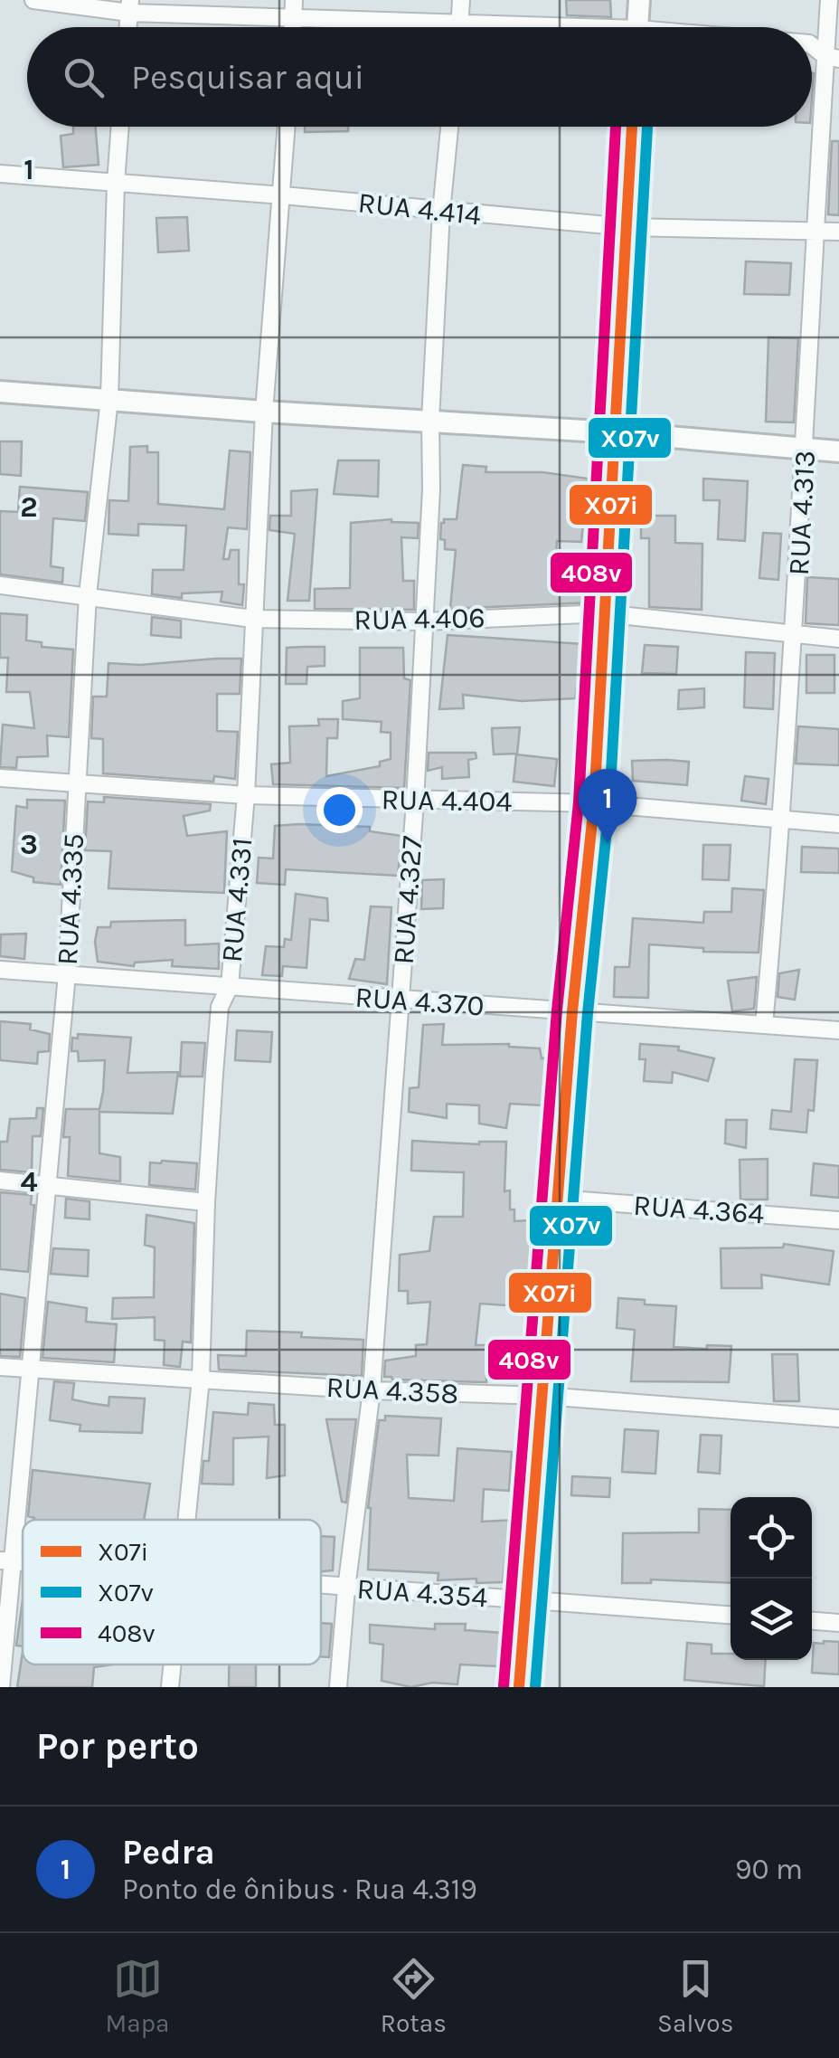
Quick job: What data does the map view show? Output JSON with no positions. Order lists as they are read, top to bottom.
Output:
{
  "streets": {
    "street": [
      "RUA 4.414",
      "RUA 4.313",
      "RUA 4.406",
      "RUA 4.404",
      "RUA 4.335",
      "RUA 4.331",
      "RUA 4.327",
      "RUA 4.370",
      "RUA 4.364",
      "RUA 4.358",
      "RUA 4.354"
    ]
  },
  "crossings": [
    ["RUA 4.414", "RUA 4.313"],
    ["RUA 4.414", "RUA 4.335"],
    ["RUA 4.414", "RUA 4.331"],
    ["RUA 4.414", "RUA 4.327"],
    ["RUA 4.313", "RUA 4.406"],
    ["RUA 4.313", "RUA 4.404"],
    ["RUA 4.313", "RUA 4.370"],
    ["RUA 4.406", "RUA 4.335"],
    ["RUA 4.406", "RUA 4.331"],
    ["RUA 4.406", "RUA 4.327"],
    ["RUA 4.404", "RUA 4.335"],
    ["RUA 4.404", "RUA 4.331"],
    ["RUA 4.404", "RUA 4.327"],
    ["RUA 4.335", "RUA 4.370"],
    ["RUA 4.335", "RUA 4.358"],
    ["RUA 4.331", "RUA 4.370"],
    ["RUA 4.331", "RUA 4.358"],
    ["RUA 4.327", "RUA 4.370"],
    ["RUA 4.327", "RUA 4.358"],
    ["RUA 4.327", "RUA 4.354"]
  ],
  "lines": ["transit line X07i", "transit line X07v", "transit line 408v"],
  "legend": ["X07i", "X07v", "408v"],
  "page": {
    "search": "Pesquisar aqui",
    "pins": "1",
    "heading": "Por perto",
    "list": [
      {
        "mark": "1",
        "name": "Pedra",
        "note": "Ponto de ônibus · Rua 4.319",
        "value": "90 m"
      }
    ],
    "nav": ["Mapa", "Rotas", "Salvos"]
  },
  "grid": {
    "rows": [
      "1",
      "2",
      "3",
      "4"
    ]
  }
}
